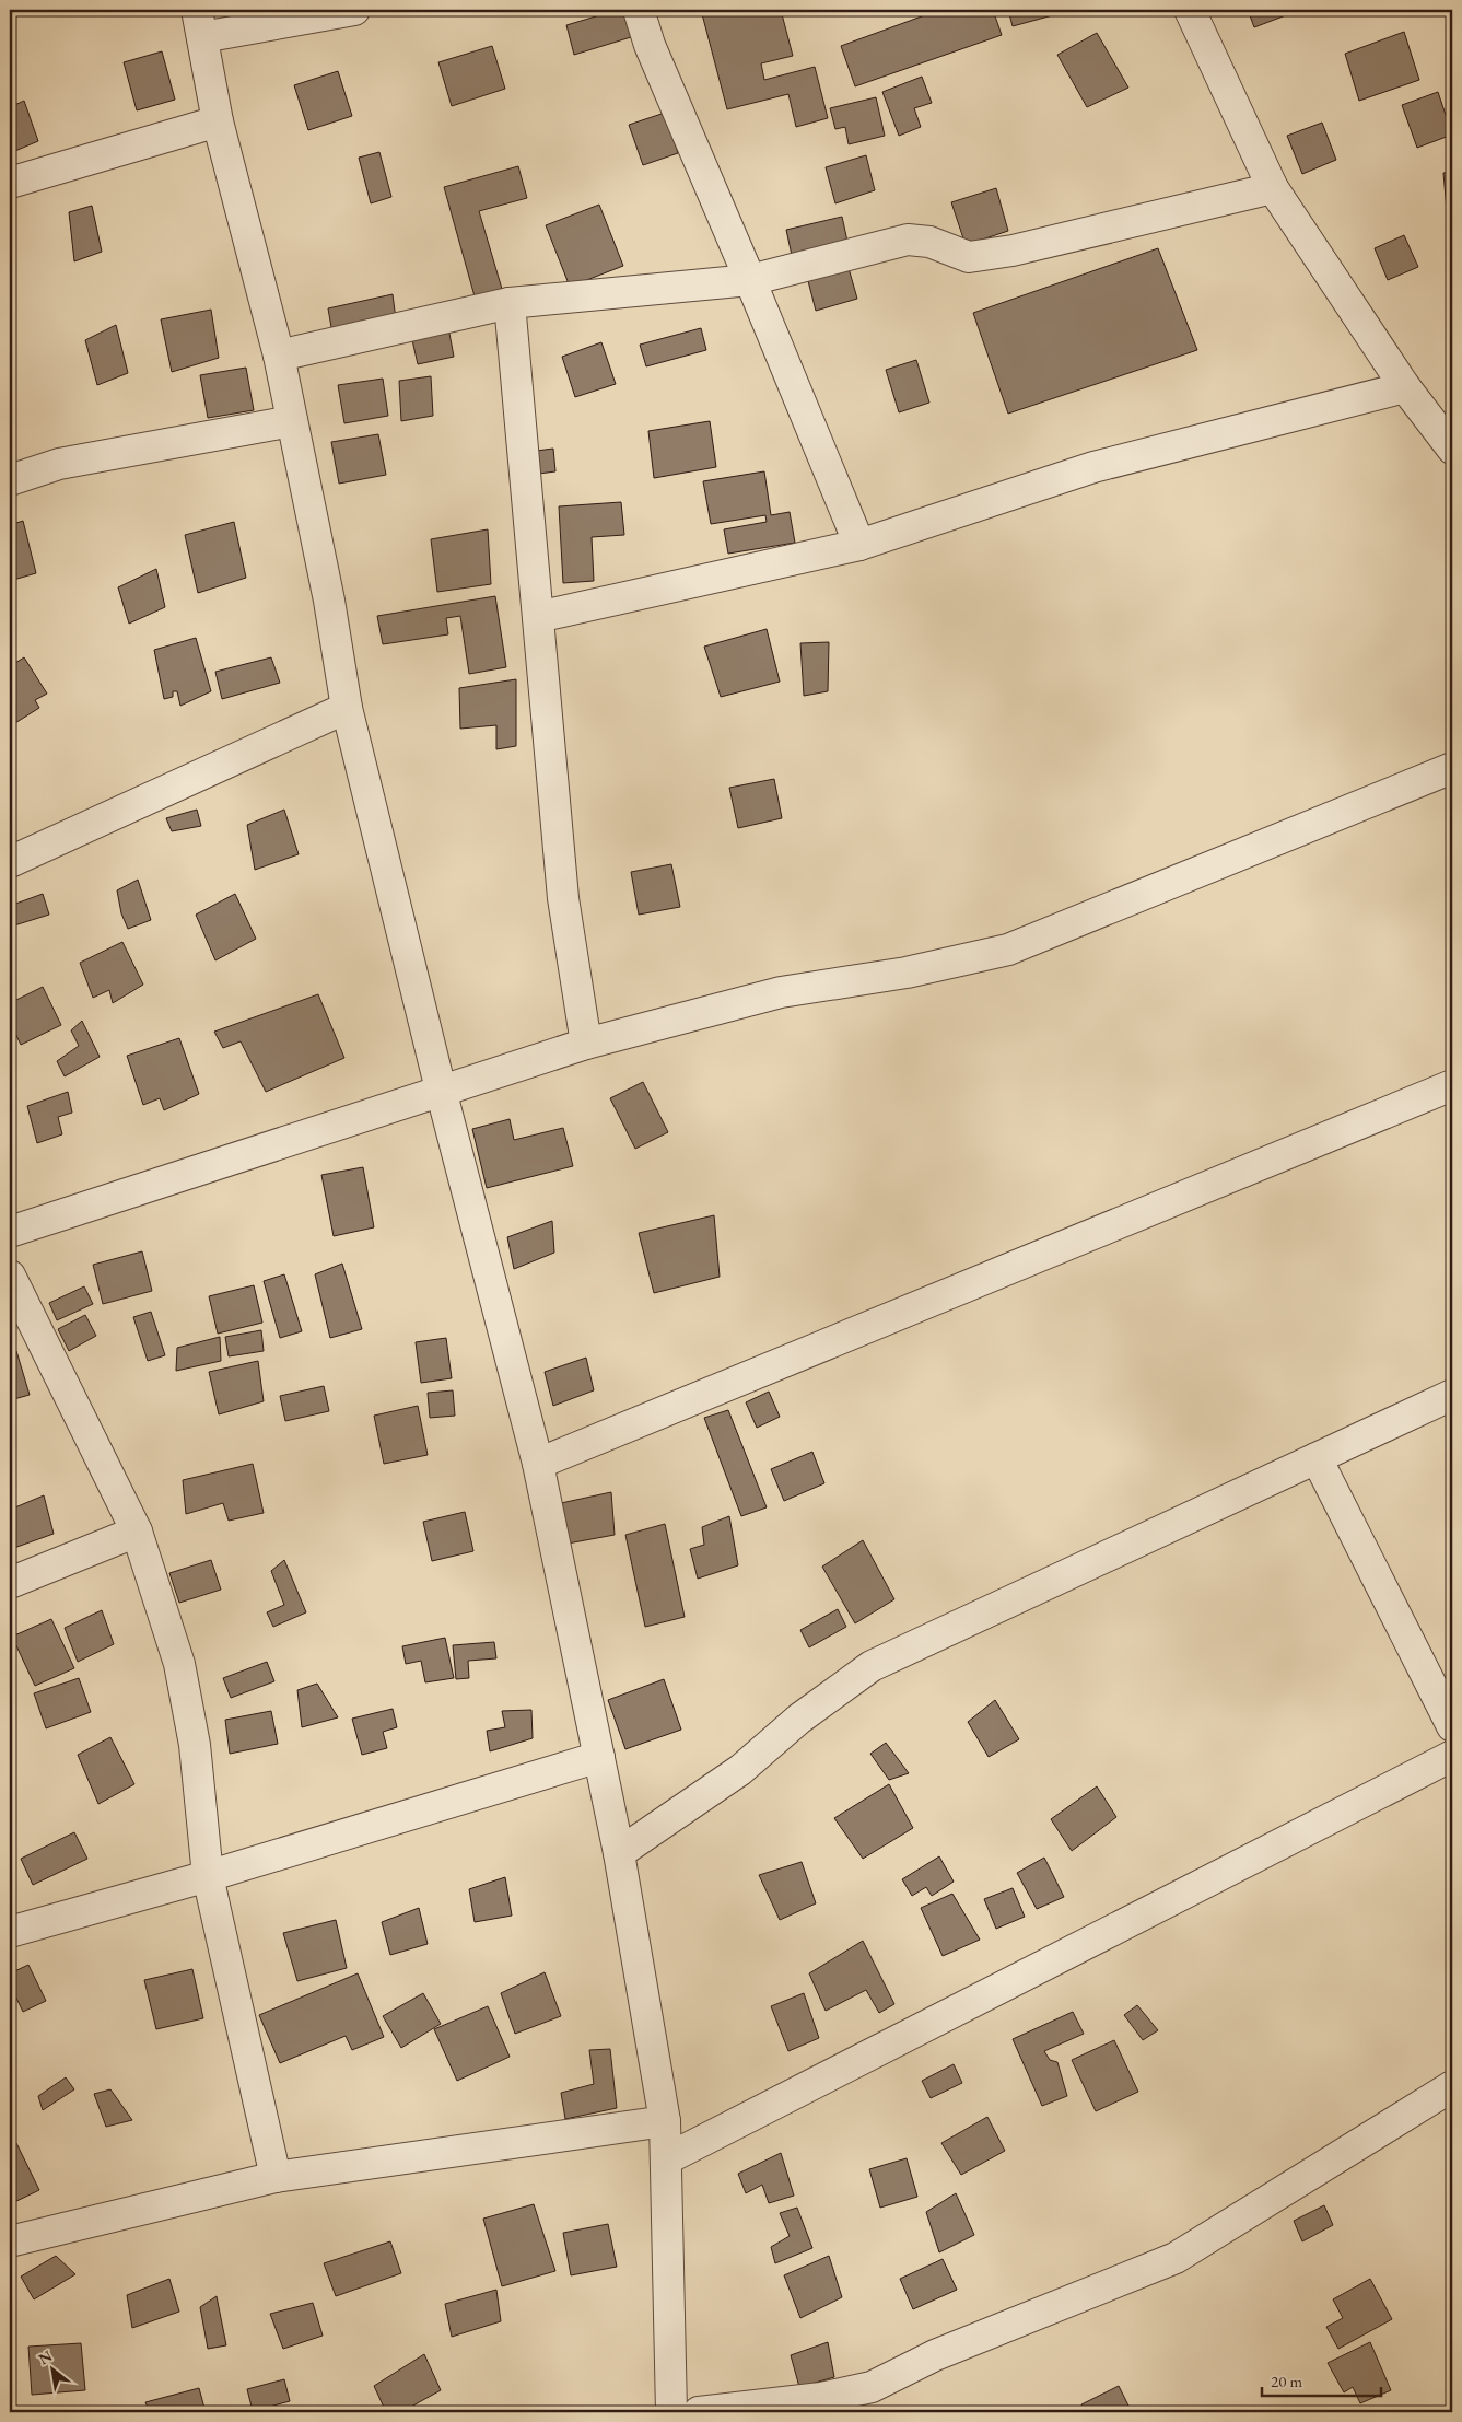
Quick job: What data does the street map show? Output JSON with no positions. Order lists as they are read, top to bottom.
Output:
{
  "scale_bar": "20 m",
  "north": "top left"
}
